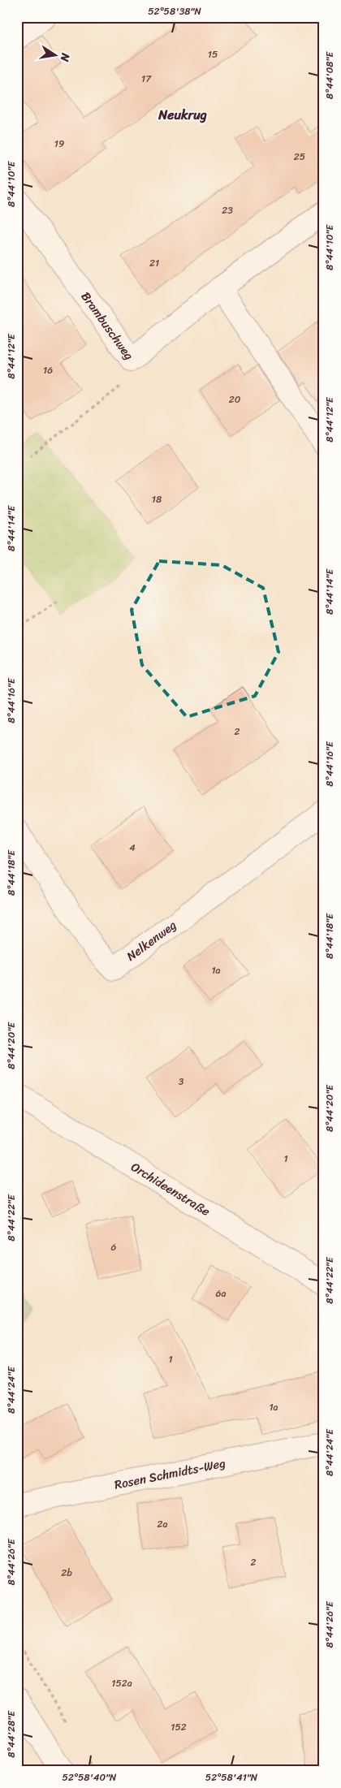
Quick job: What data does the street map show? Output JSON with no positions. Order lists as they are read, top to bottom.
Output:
{
  "streets": {
    "street": [
      "Brambuschweg",
      "Nelkenweg",
      "Orchideenstraße",
      "Rosen Schmidts-Weg"
    ]
  },
  "districts": ["Neukrug"],
  "house_numbers": [
    "15",
    "17",
    "19",
    "25",
    "23",
    "21",
    "16",
    "20",
    "18",
    "2",
    "4",
    "1a",
    "3",
    "1",
    "6",
    "6a",
    "1",
    "1a",
    "2a",
    "2",
    "2b",
    "152a",
    "152"
  ],
  "north": "right",
  "coordinates": [
    "52°58'38\"N",
    "8°44'08\"E",
    "8°44'10\"E",
    "8°44'12\"E",
    "8°44'14\"E",
    "8°44'16\"E",
    "8°44'18\"E",
    "8°44'20\"E",
    "8°44'22\"E",
    "8°44'24\"E",
    "8°44'26\"E",
    "8°44'28\"E",
    "52°58'40\"N",
    "52°58'41\"N"
  ]
}
